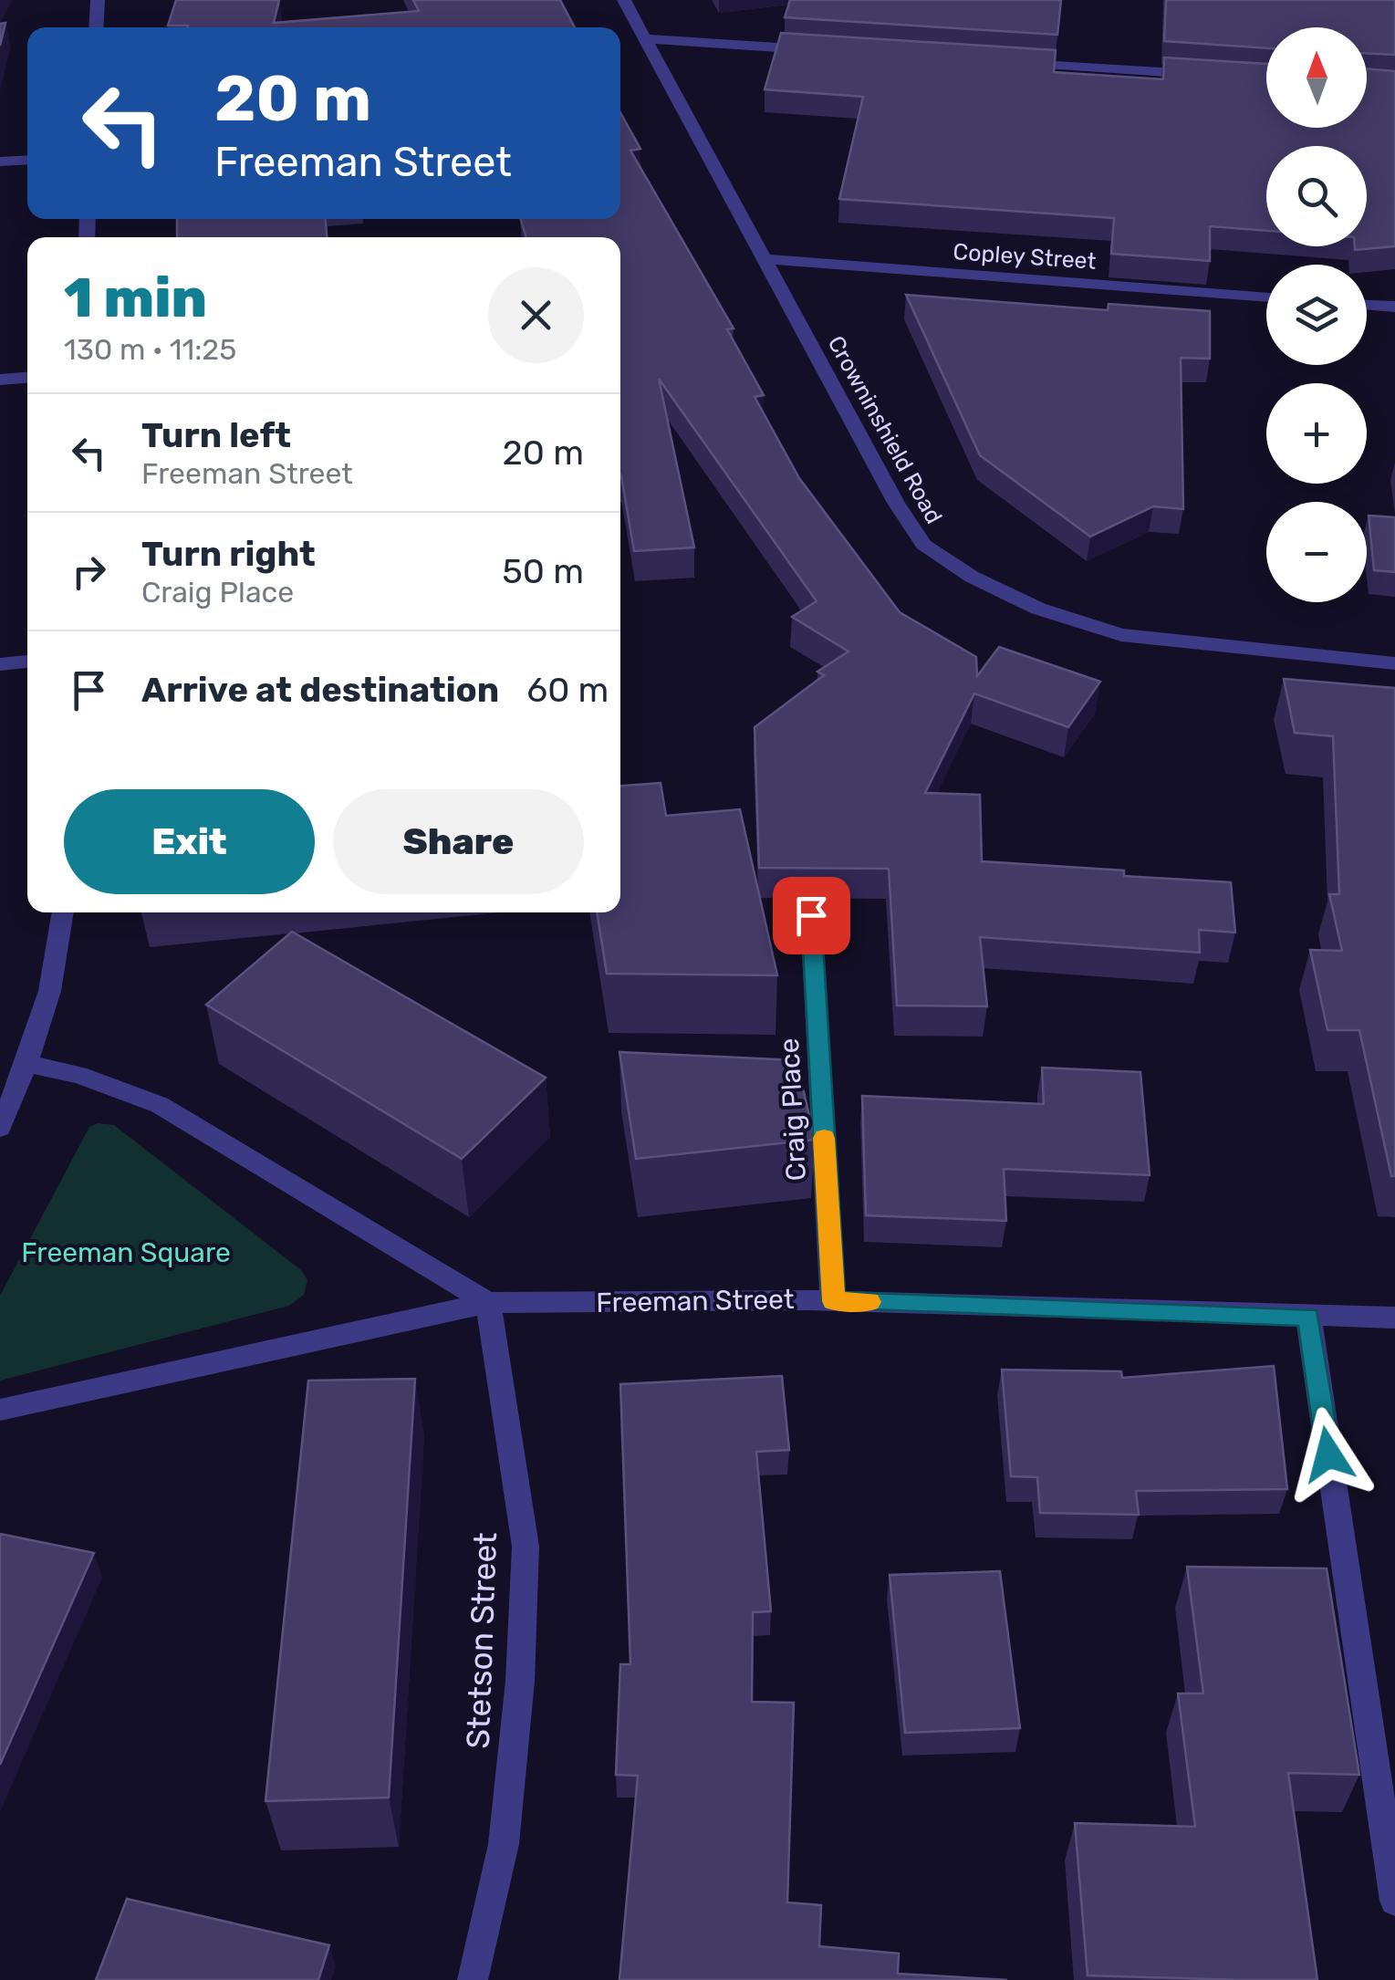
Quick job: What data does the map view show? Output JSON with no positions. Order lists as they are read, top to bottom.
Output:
{
  "streets": {
    "street": [
      "Copley Street",
      "Crowninshield Road",
      "Craig Place",
      "Freeman Street",
      "Stetson Street"
    ]
  },
  "crossings": [
    ["Copley Street", "Crowninshield Road"],
    ["Craig Place", "Freeman Street"],
    ["Freeman Street", "Stetson Street"]
  ],
  "parks": ["Freeman Square"],
  "north": "top",
  "page": {
    "map_buttons": ["+", "−"],
    "turn": ["20 m", "Freeman Street"],
    "heading": ["1 min", "130 m · 11:25"],
    "list": [
      {
        "name": "Turn left",
        "note": "Freeman Street",
        "value": "20 m"
      },
      {
        "name": "Turn right",
        "note": "Craig Place",
        "value": "50 m"
      },
      {
        "name": "Arrive at destination",
        "value": "60 m"
      }
    ],
    "buttons": ["Exit", "Share"]
  }
}
